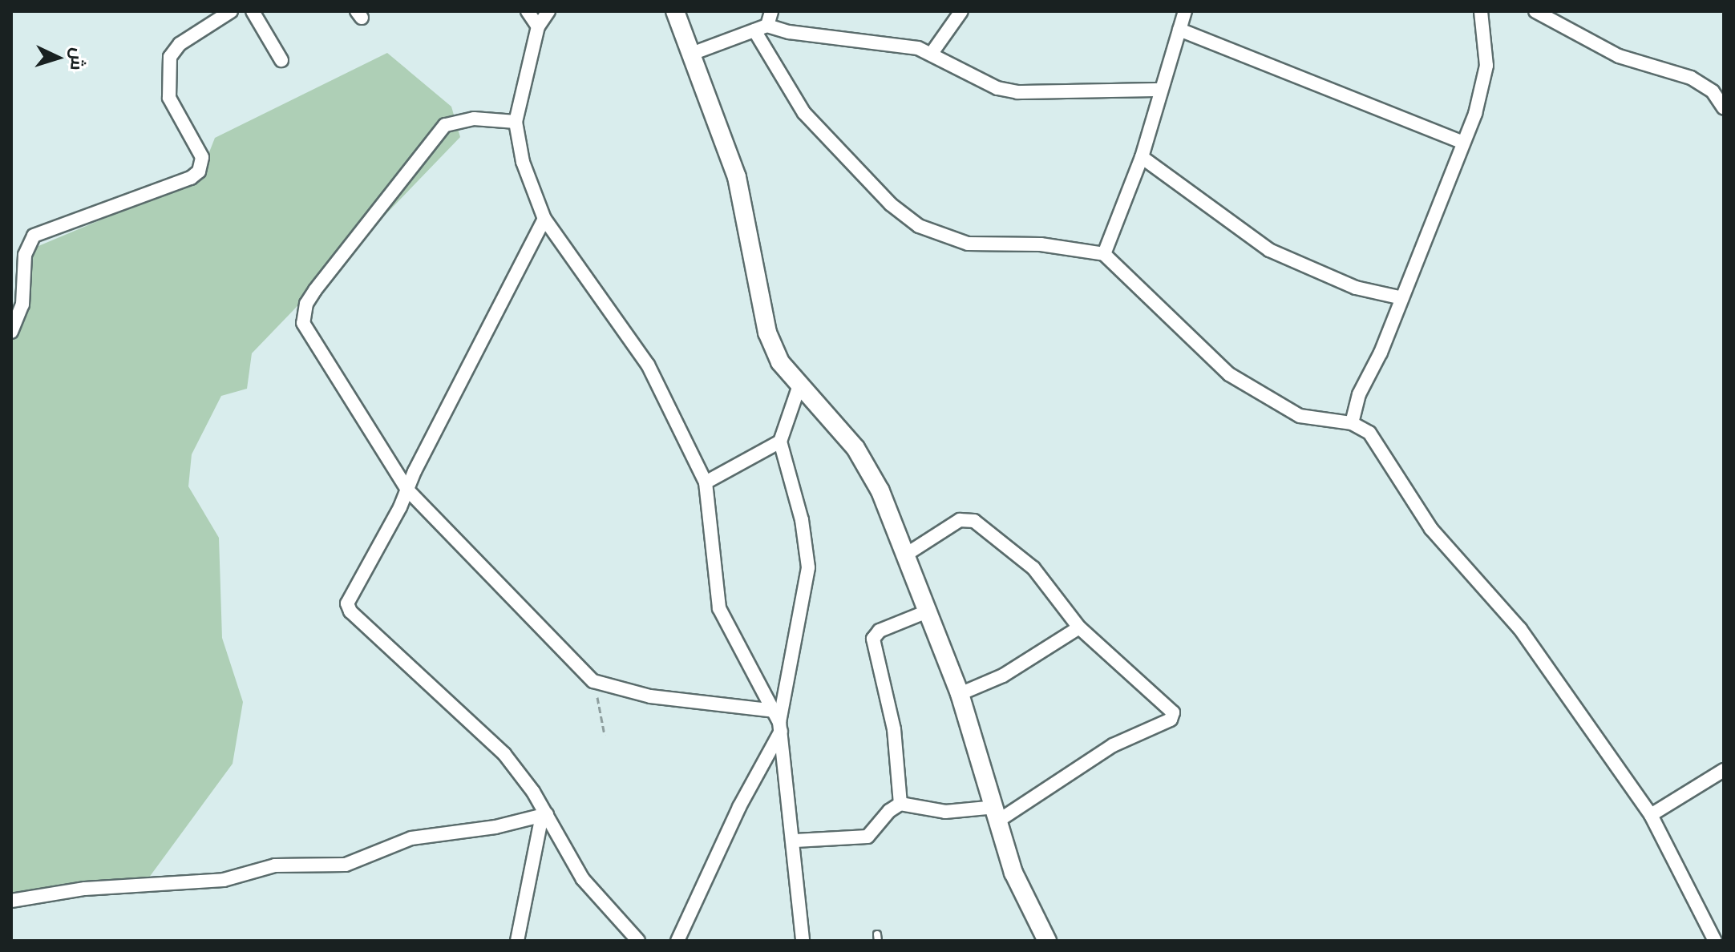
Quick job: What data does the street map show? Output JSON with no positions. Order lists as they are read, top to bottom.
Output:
{
  "north": "right"
}
